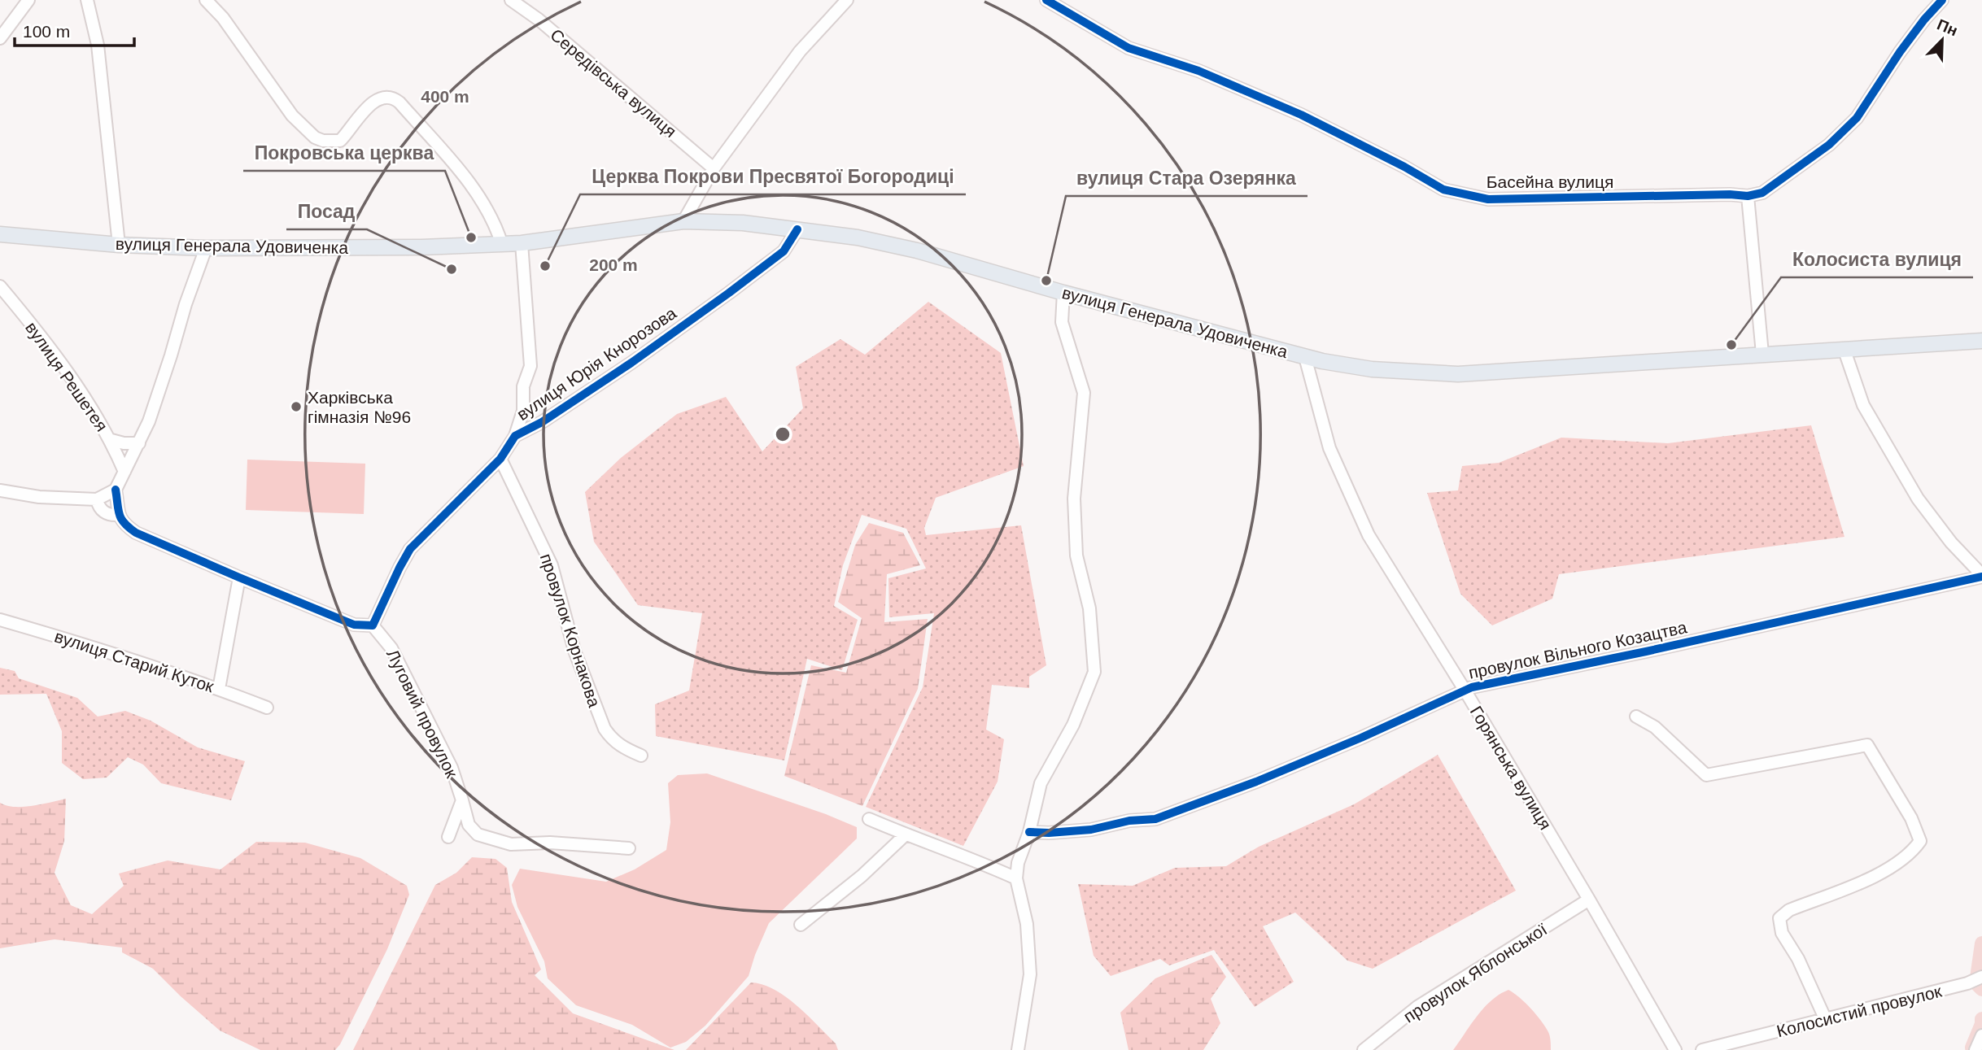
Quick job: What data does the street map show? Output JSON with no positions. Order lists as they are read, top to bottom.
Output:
{
  "streets": {
    "main road": ["вулиця Генерала Удовиченка"],
    "street": [
      "Середівська вулиця",
      "Басейна вулиця",
      "вулиця Юрія Кнорозова",
      "вулиця Решетея",
      "провулок Корнакова",
      "провулок Вільного Козацтва",
      "вулиця Старий Куток",
      "Луговий провулок",
      "Горянська вулиця",
      "провулок Яблонської",
      "Колосистий провулок"
    ]
  },
  "crossings": [
    ["вулиця Генерала Удовиченка", "вулиця Юрія Кнорозова"],
    ["вулиця Генерала Удовиченка", "Горянська вулиця"],
    ["вулиця Юрія Кнорозова", "провулок Корнакова"],
    ["вулиця Юрія Кнорозова", "Луговий провулок"],
    ["провулок Вільного Козацтва", "Горянська вулиця"],
    ["Горянська вулиця", "провулок Яблонської"]
  ],
  "places": [
    "Покровська церква",
    "Церква Покрови Пресвятої Богородиці",
    "Посад",
    "вулиця Стара Озерянка",
    "Колосиста вулиця",
    "Харківська гімназія №96"
  ],
  "scale_bar": "100 m",
  "north": "top right",
  "rings": ["400 m", "200 m"]
}
